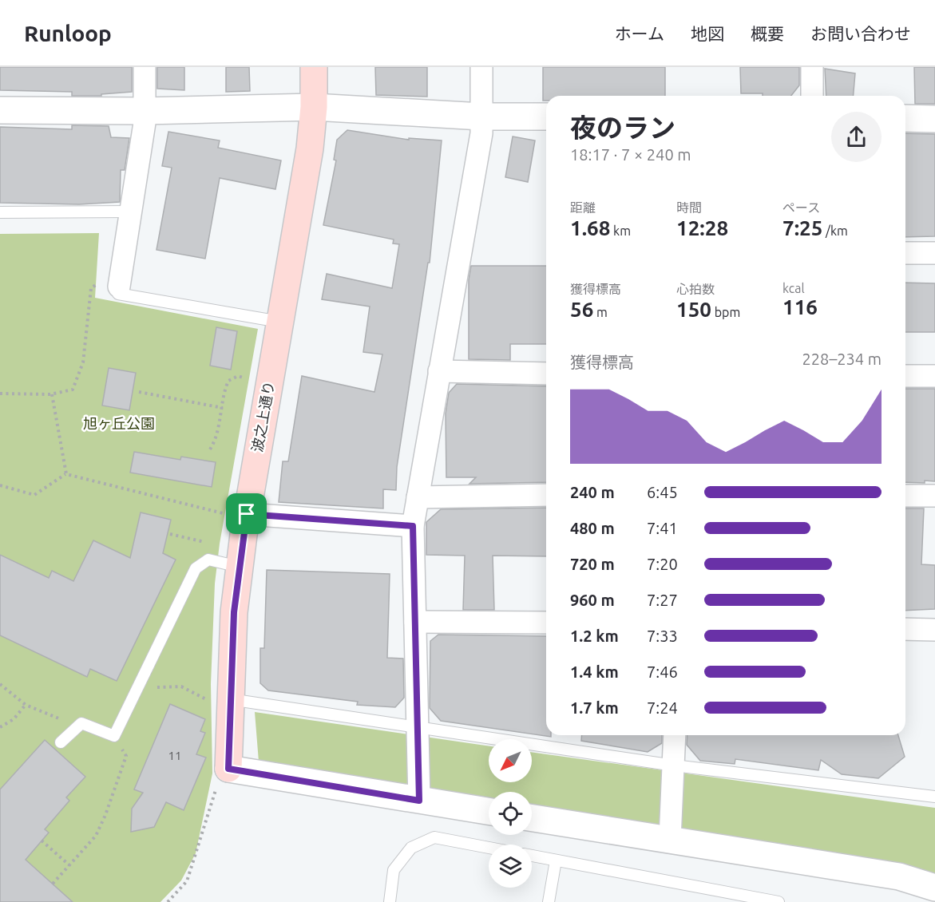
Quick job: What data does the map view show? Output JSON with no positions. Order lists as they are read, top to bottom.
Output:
{
  "streets": {
    "main road": ["波之上通り"]
  },
  "parks": ["旭ヶ丘公園"],
  "house_numbers": ["11"],
  "north": "bottom left",
  "page": {
    "header": "Runloop",
    "nav": [
      "ホーム",
      "地図",
      "概要",
      "お問い合わせ"
    ],
    "heading": ["夜のラン", "18:17 · 7 × 240 m"],
    "stats": [
      ["距離", "1.68 km"],
      ["時間", "12:28"],
      ["ペース", "7:25 /km"],
      ["獲得標高", "56 m"],
      ["心拍数", "150 bpm"],
      ["kcal", "116"]
    ],
    "chart": ["獲得標高", "228–234 m"],
    "list": [
      {
        "name": "240 m",
        "note": "6:45"
      },
      {
        "name": "480 m",
        "note": "7:41"
      },
      {
        "name": "720 m",
        "note": "7:20"
      },
      {
        "name": "960 m",
        "note": "7:27"
      },
      {
        "name": "1.2 km",
        "note": "7:33"
      },
      {
        "name": "1.4 km",
        "note": "7:46"
      },
      {
        "name": "1.7 km",
        "note": "7:24"
      }
    ]
  }
}
